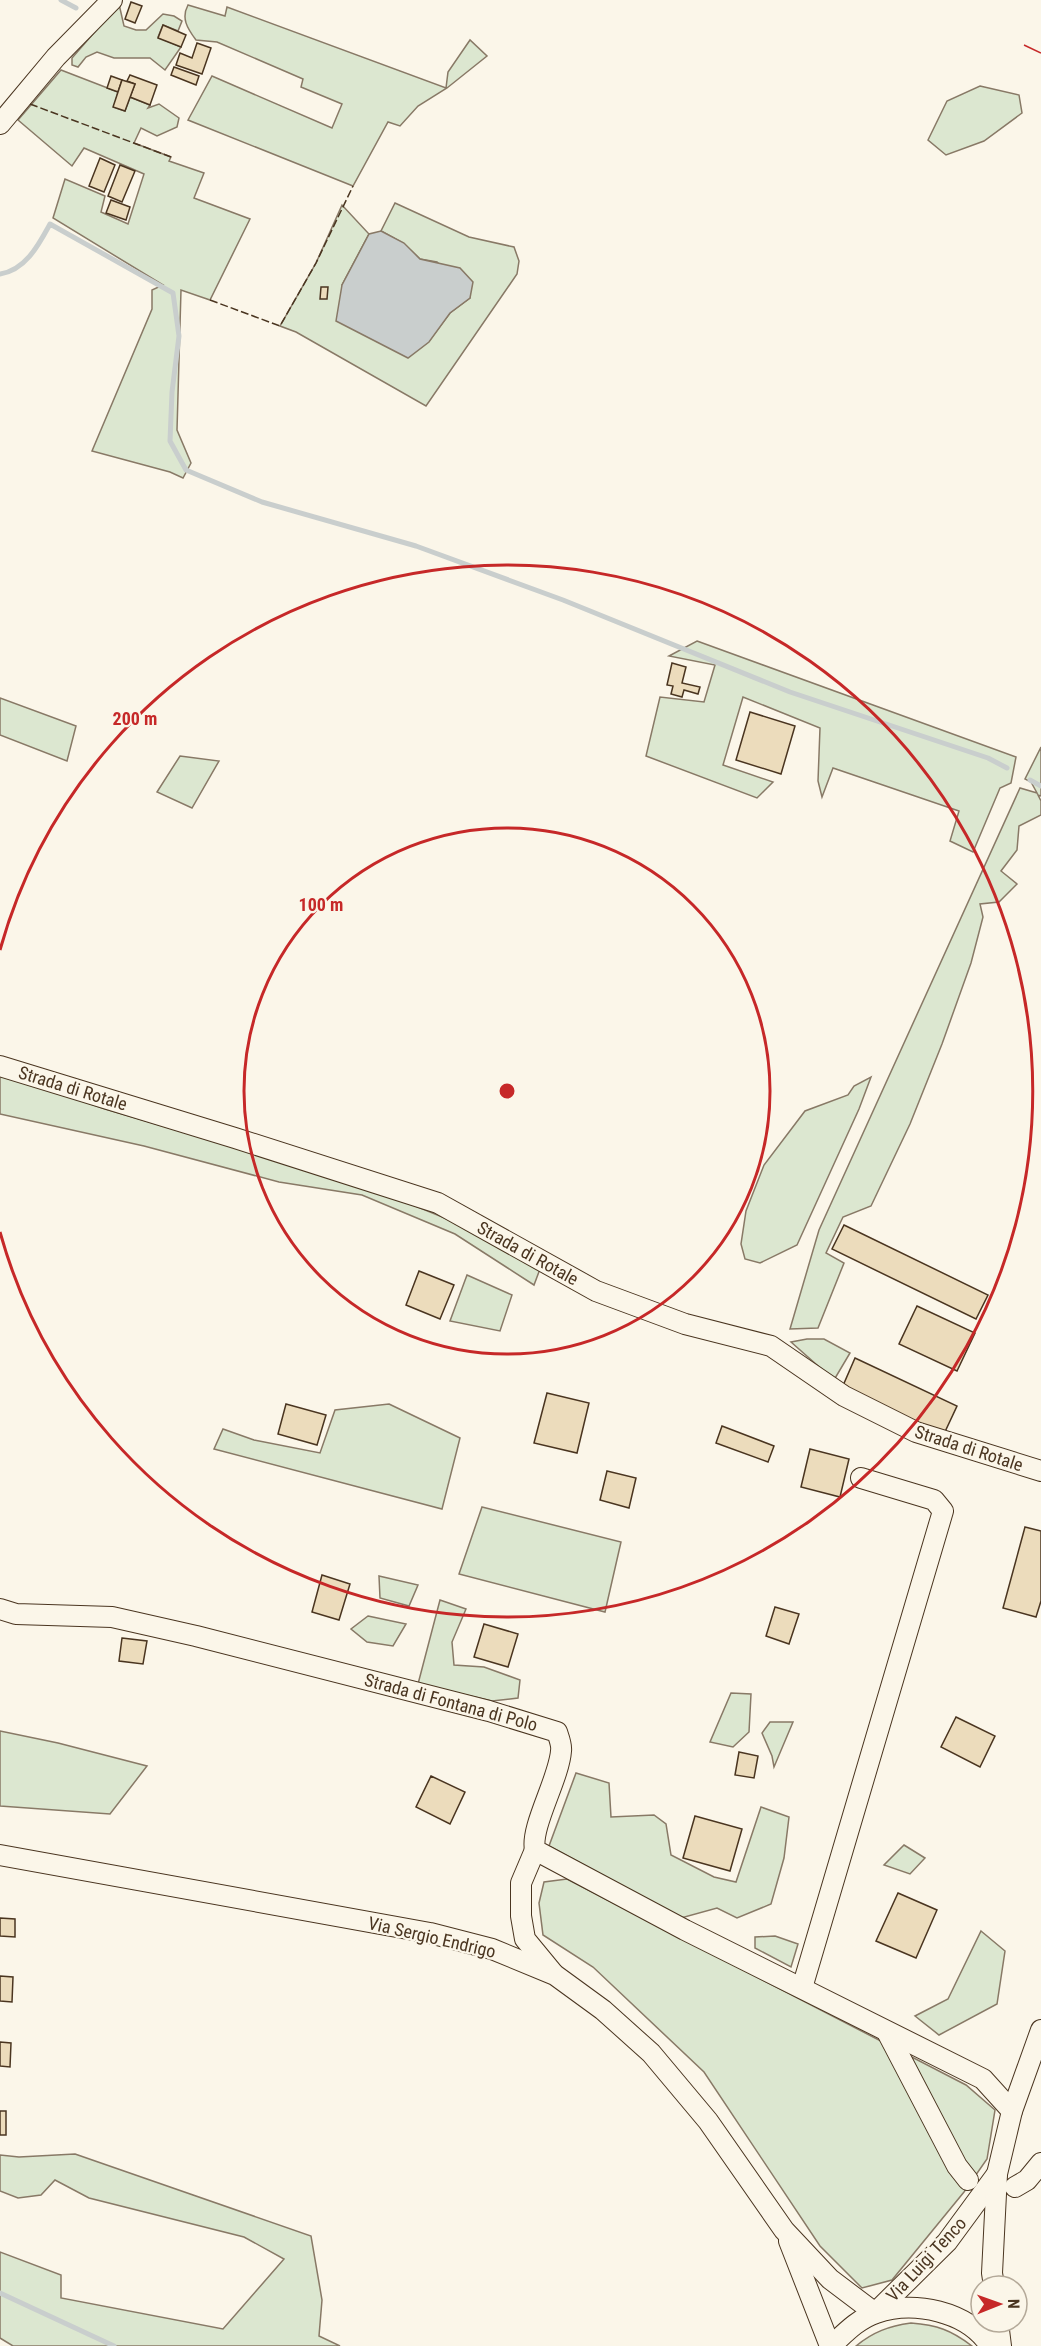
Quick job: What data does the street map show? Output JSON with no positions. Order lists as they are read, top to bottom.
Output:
{
  "streets": {
    "street": [
      "Strada di Rotale",
      "Strada di Fontana di Polo",
      "Via Sergio Endrigo",
      "Via Luigi Tenco"
    ]
  },
  "crossings": [
    ["Via Sergio Endrigo", "Via Luigi Tenco"]
  ],
  "north": "right",
  "rings": ["200 m", "100 m"]
}
